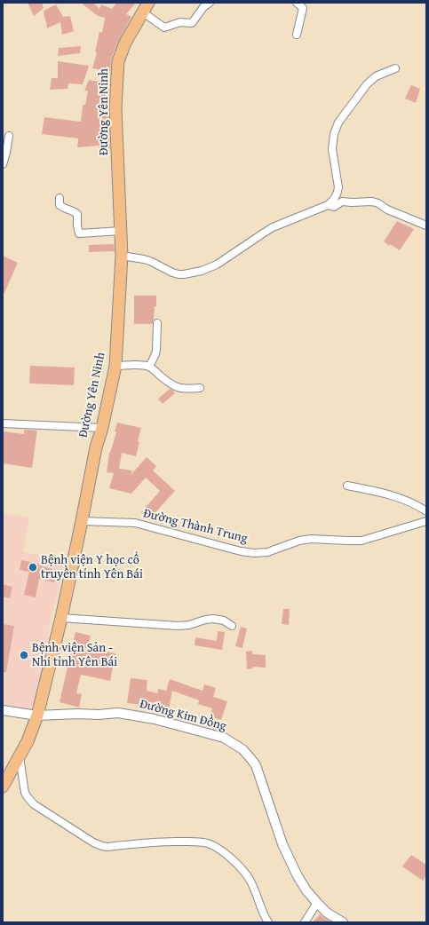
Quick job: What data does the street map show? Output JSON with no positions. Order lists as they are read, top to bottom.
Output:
{
  "streets": {
    "main road": ["Đường Yên Ninh"],
    "street": ["Đường Thành Trung", "Đường Kim Đồng"]
  },
  "crossings": [
    ["Đường Yên Ninh", "Đường Thành Trung"],
    ["Đường Yên Ninh", "Đường Kim Đồng"]
  ],
  "places": ["Bệnh viện Y học cổ truyền tỉnh Yên Bái", "Bệnh viện Sản - Nhi tỉnh Yên Bái"]
}
